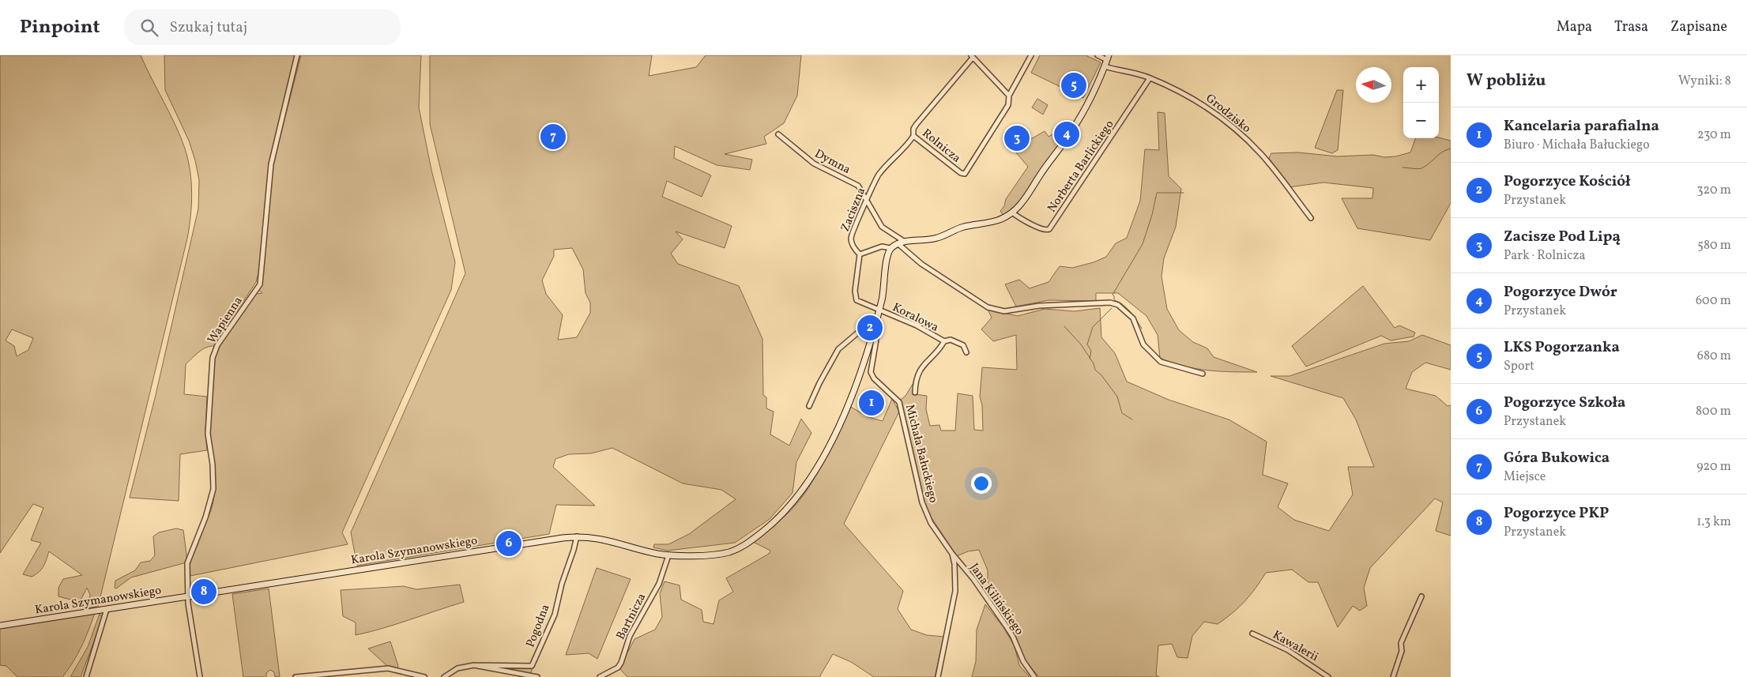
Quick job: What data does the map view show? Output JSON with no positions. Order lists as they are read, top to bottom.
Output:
{
  "streets": {
    "street": [
      "Grodzisko",
      "Rolnicza",
      "Dymna",
      "Norberta Barlickiego",
      "Zaciszna",
      "Koralowa",
      "Wapienna",
      "Michała Bałuckiego",
      "Karola Szymanowskiego",
      "Jana Kilińskiego",
      "Bartnicza",
      "Pogodna",
      "Kawalerii"
    ]
  },
  "crossings": [
    ["Grodzisko", "Norberta Barlickiego"],
    ["Rolnicza", "Zaciszna"],
    ["Dymna", "Zaciszna"],
    ["Koralowa", "Karola Szymanowskiego"],
    ["Wapienna", "Karola Szymanowskiego"],
    ["Michała Bałuckiego", "Karola Szymanowskiego"],
    ["Michała Bałuckiego", "Jana Kilińskiego"],
    ["Karola Szymanowskiego", "Bartnicza"],
    ["Karola Szymanowskiego", "Pogodna"]
  ],
  "north": "left",
  "page": {
    "header": "Pinpoint",
    "search": "Szukaj tutaj",
    "nav": ["Mapa", "Trasa", "Zapisane"],
    "heading": ["W pobliżu", "Wyniki: 8"],
    "map_buttons": ["+", "−"],
    "pins": [
      "5",
      "4",
      "7",
      "3",
      "2",
      "1",
      "6",
      "8"
    ],
    "list": [
      {
        "mark": "1",
        "name": "Kancelaria parafialna",
        "note": "Biuro · Michała Bałuckiego",
        "value": "230 m"
      },
      {
        "mark": "2",
        "name": "Pogorzyce Kościół",
        "note": "Przystanek",
        "value": "320 m"
      },
      {
        "mark": "3",
        "name": "Zacisze Pod Lipą",
        "note": "Park · Rolnicza",
        "value": "580 m"
      },
      {
        "mark": "4",
        "name": "Pogorzyce Dwór",
        "note": "Przystanek",
        "value": "600 m"
      },
      {
        "mark": "5",
        "name": "LKS Pogorzanka",
        "note": "Sport",
        "value": "680 m"
      },
      {
        "mark": "6",
        "name": "Pogorzyce Szkoła",
        "note": "Przystanek",
        "value": "800 m"
      },
      {
        "mark": "7",
        "name": "Góra Bukowica",
        "note": "Miejsce",
        "value": "920 m"
      },
      {
        "mark": "8",
        "name": "Pogorzyce PKP",
        "note": "Przystanek",
        "value": "1.3 km"
      }
    ]
  }
}
